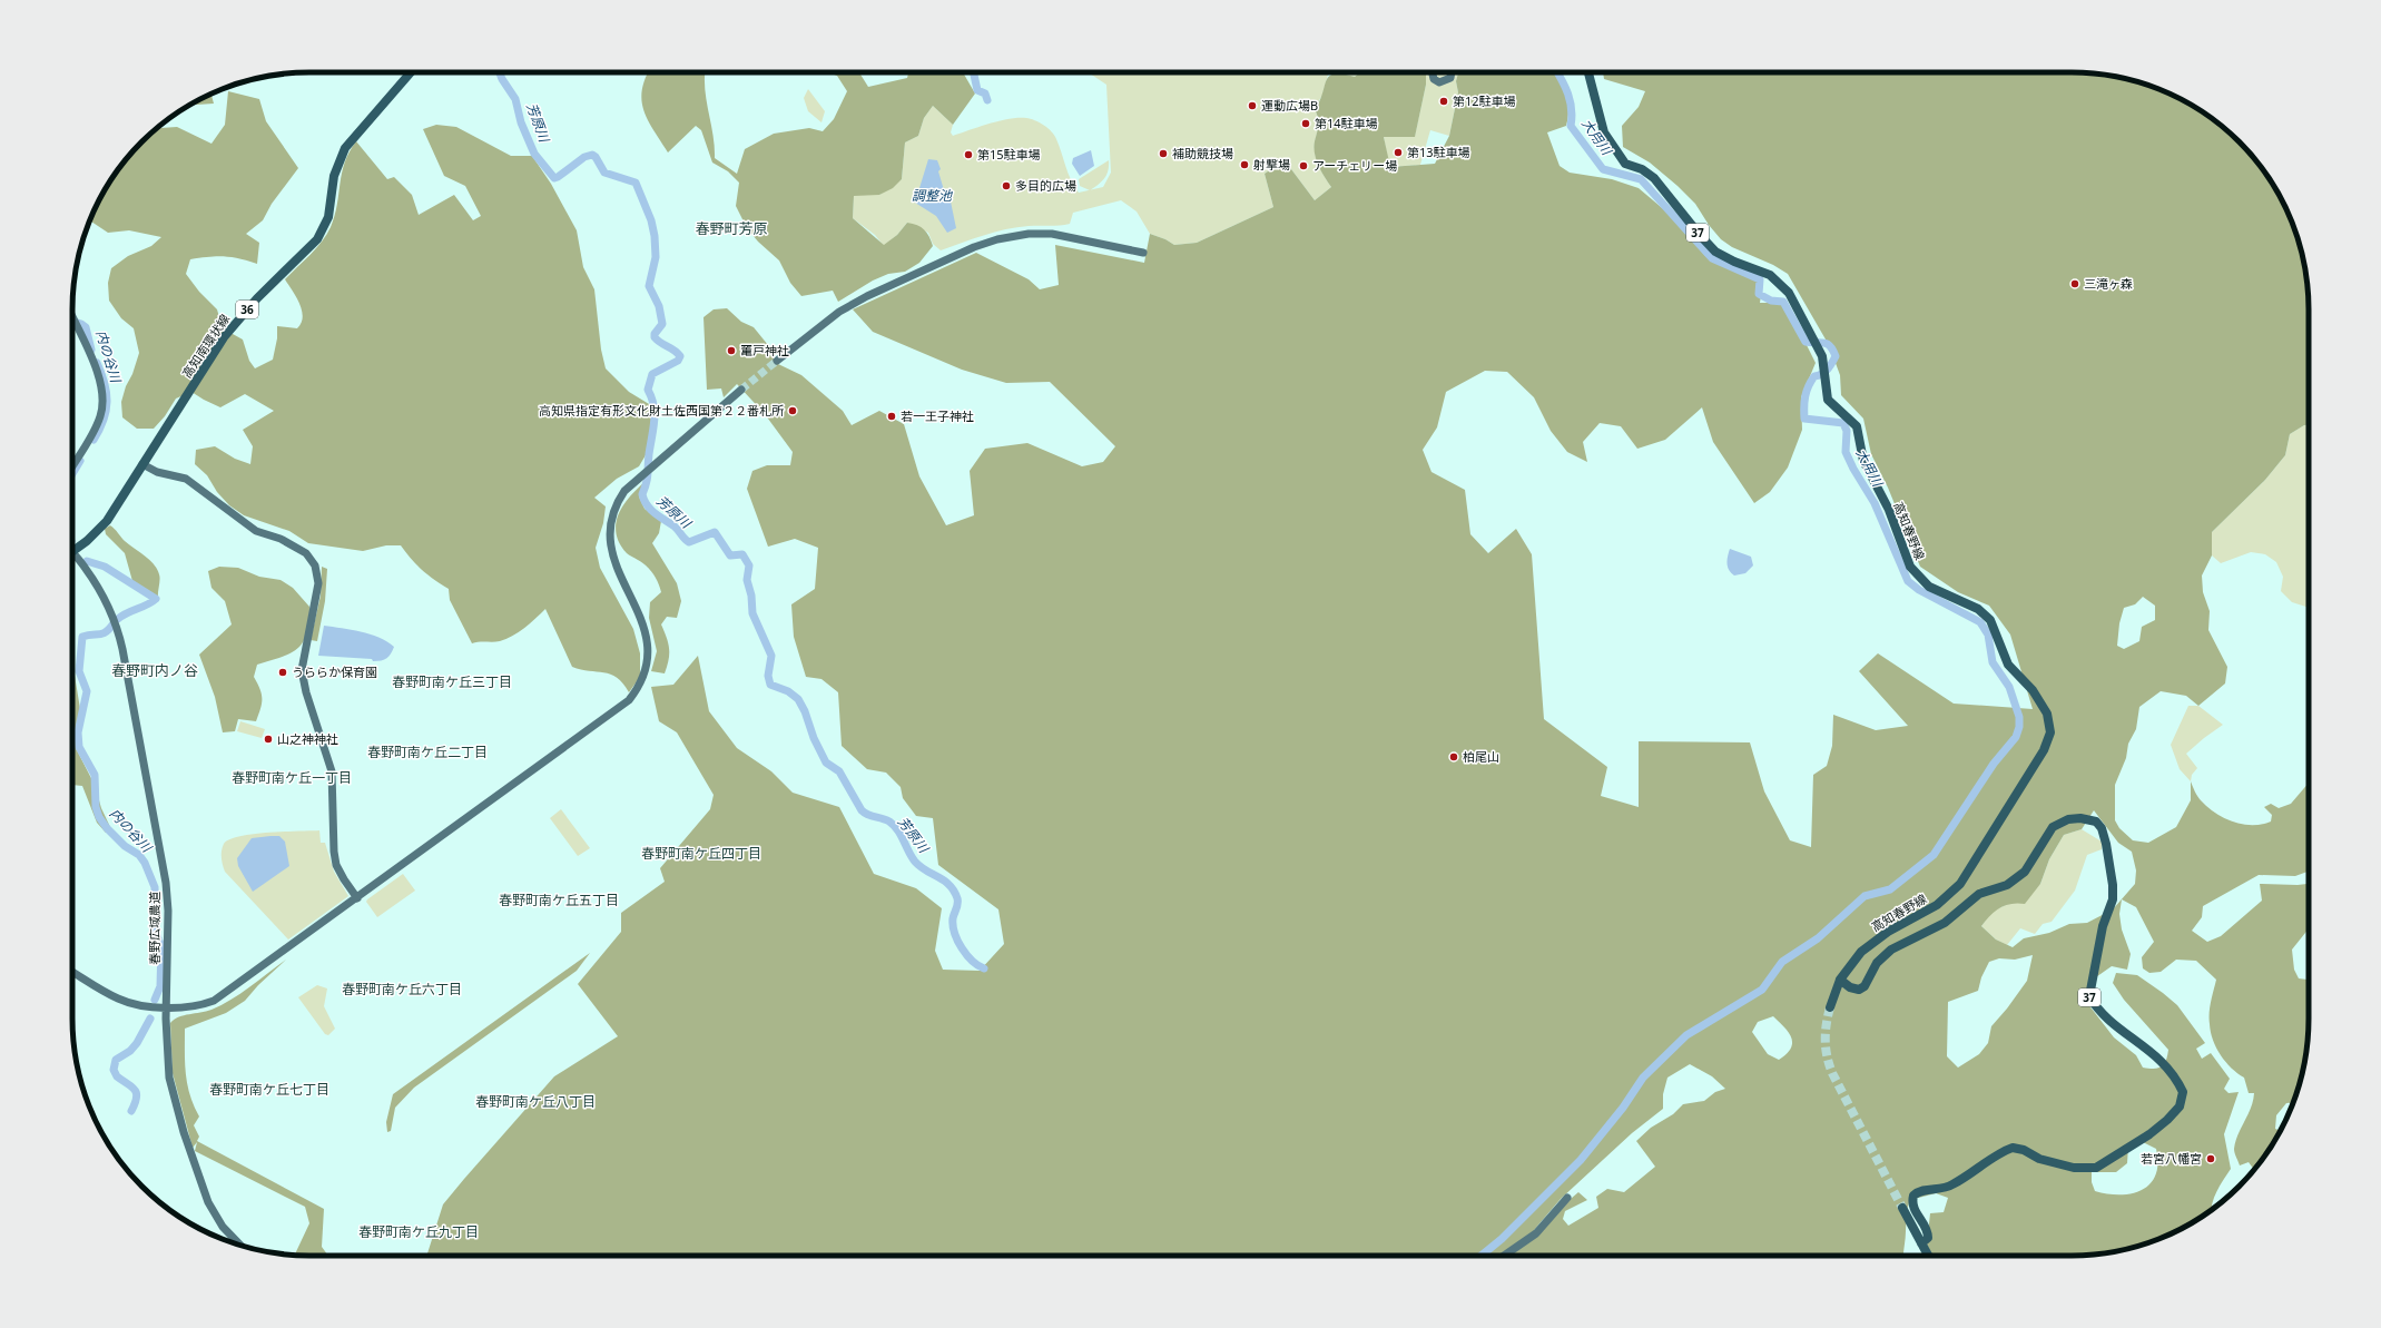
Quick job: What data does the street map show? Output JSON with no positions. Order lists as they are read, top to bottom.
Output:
{
  "streets": {
    "main road": [
      "37",
      "36",
      "高知南環状線",
      "高知春野線"
    ],
    "street": ["春野広域農道"]
  },
  "crossings": [
    ["37", "高知春野線"]
  ],
  "districts": [
    "春野町芳原",
    "春野町内ノ谷",
    "春野町南ケ丘三丁目",
    "春野町南ケ丘二丁目",
    "春野町南ケ丘一丁目",
    "春野町南ケ丘四丁目",
    "春野町南ケ丘五丁目",
    "春野町南ケ丘六丁目",
    "春野町南ケ丘七丁目",
    "春野町南ケ丘八丁目",
    "春野町南ケ丘九丁目"
  ],
  "water": [
    "芳原川",
    "大用川",
    "調整池",
    "内の谷川"
  ],
  "places": [
    "第12駐車場",
    "運動広場B",
    "第14駐車場",
    "第13駐車場",
    "補助競技場",
    "第15駐車場",
    "射撃場",
    "アーチェリー場",
    "多目的広場",
    "三滝ヶ森",
    "竃戸神社",
    "高知県指定有形文化財土佐西国第２２番札所",
    "若一王子神社",
    "うららか保育園",
    "山之神神社",
    "柏尾山",
    "若宮八幡宮"
  ]
}
